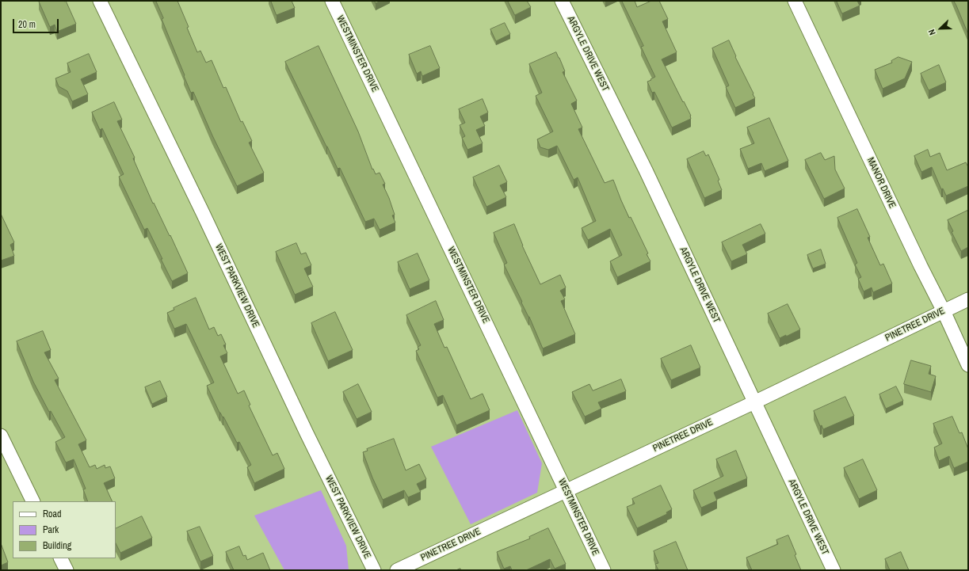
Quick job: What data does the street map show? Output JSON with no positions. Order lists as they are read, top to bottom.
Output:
{
  "streets": {
    "street": [
      "WESTMINSTER DRIVE",
      "ARGYLE DRIVE WEST",
      "MANOR DRIVE",
      "WEST PARKVIEW DRIVE",
      "PINETREE DRIVE"
    ]
  },
  "crossings": [
    ["WESTMINSTER DRIVE", "PINETREE DRIVE"],
    ["ARGYLE DRIVE WEST", "PINETREE DRIVE"],
    ["MANOR DRIVE", "PINETREE DRIVE"]
  ],
  "legend": ["Road", "Park", "Building"],
  "scale_bar": "20 m",
  "north": "bottom left"
}
